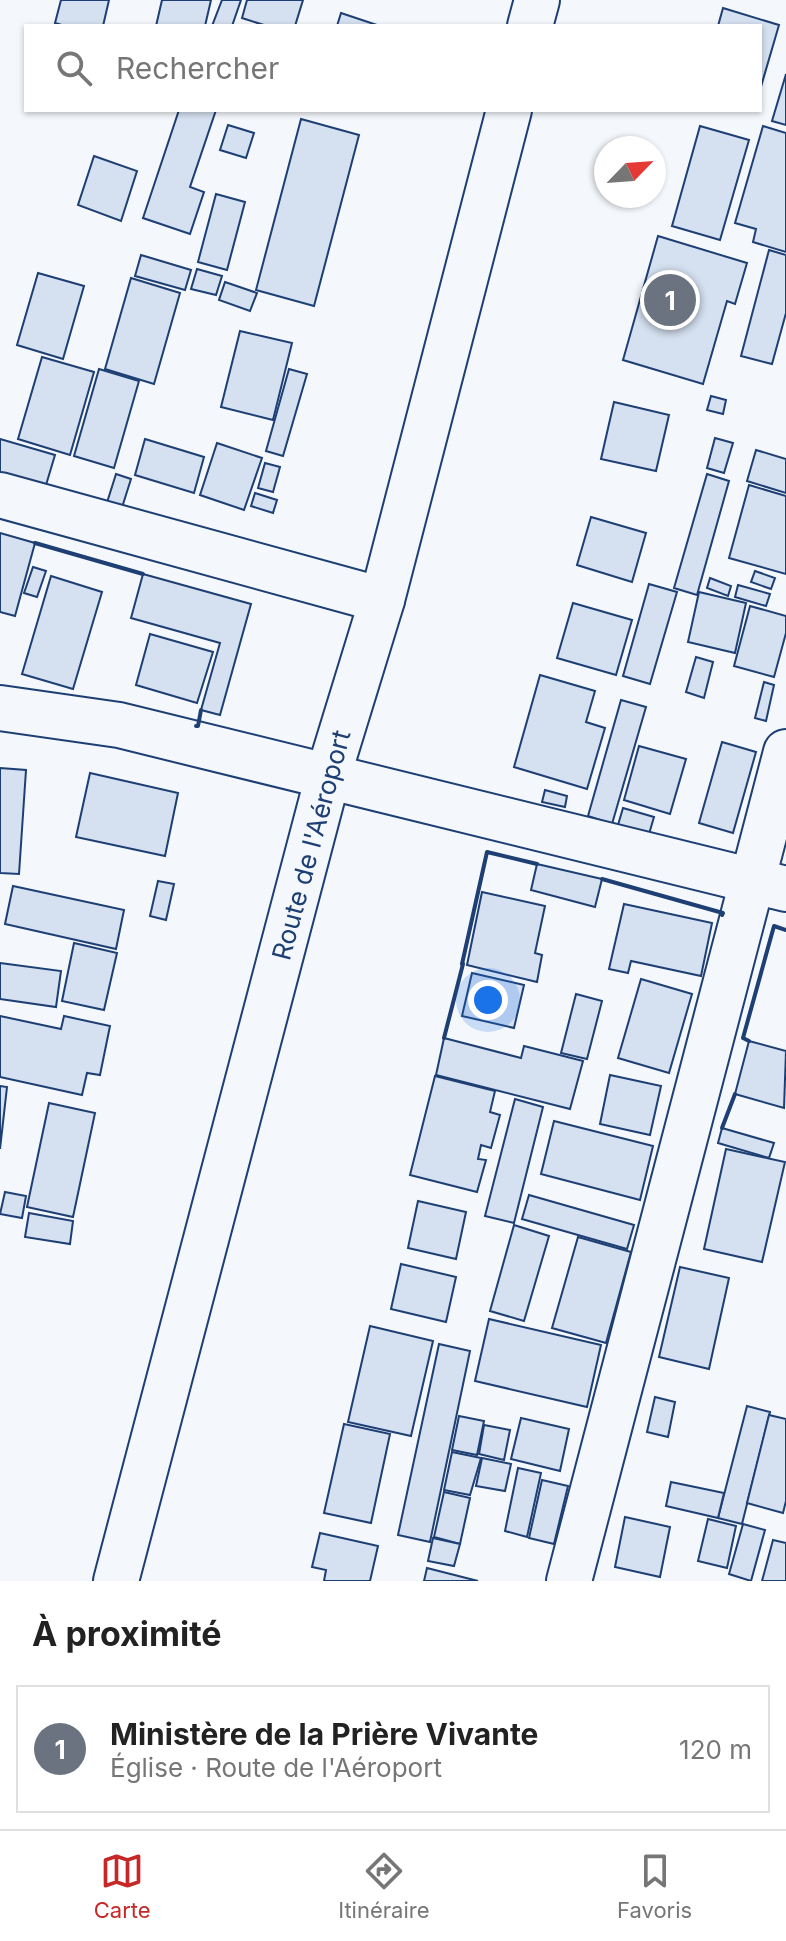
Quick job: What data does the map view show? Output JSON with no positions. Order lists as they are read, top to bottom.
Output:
{
  "streets": {
    "street": ["Route de l'Aéroport"]
  },
  "north": "top right",
  "page": {
    "search": "Rechercher",
    "pins": "1",
    "heading": "À proximité",
    "list": [
      {
        "mark": "1",
        "name": "Ministère de la Prière Vivante",
        "note": "Église · Route de l'Aéroport",
        "value": "120 m"
      }
    ],
    "nav": ["Carte", "Itinéraire", "Favoris"]
  }
}
